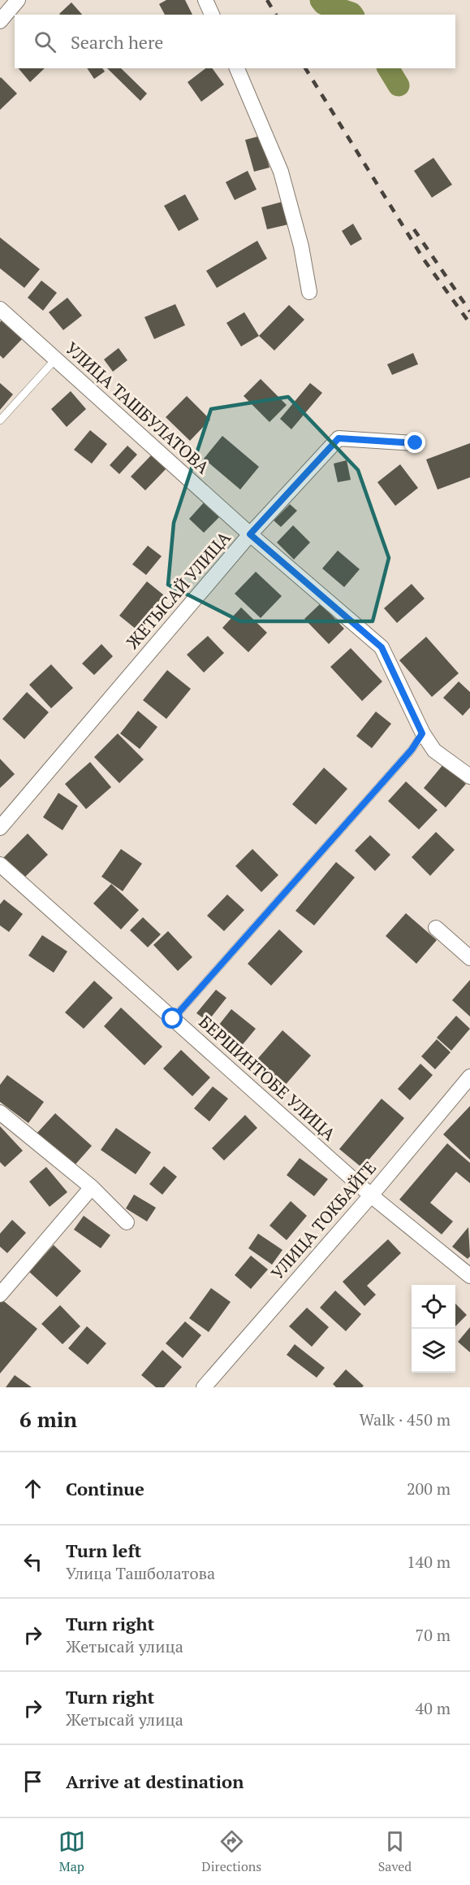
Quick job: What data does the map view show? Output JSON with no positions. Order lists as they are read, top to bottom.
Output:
{
  "streets": {
    "street": [
      "УЛИЦА ТАШБУЛАТОВА",
      "ЖЕТЫСАЙ УЛИЦА",
      "БЕРШИНТОБЕ УЛИЦА",
      "УЛИЦА ТОКБАЙГЕ"
    ]
  },
  "crossings": [
    ["УЛИЦА ТАШБУЛАТОВА", "ЖЕТЫСАЙ УЛИЦА"],
    ["БЕРШИНТОБЕ УЛИЦА", "УЛИЦА ТОКБАЙГЕ"]
  ],
  "page": {
    "search": "Search here",
    "heading": ["6 min", "Walk · 450 m"],
    "list": [
      ["Continue", "200 m"],
      ["Turn left", "Улица Ташболатова", "140 m"],
      ["Turn right", "Жетысай улица", "70 m"],
      ["Turn right", "Жетысай улица", "40 m"],
      "Arrive at destination"
    ],
    "nav": ["Map", "Directions", "Saved"]
  }
}
